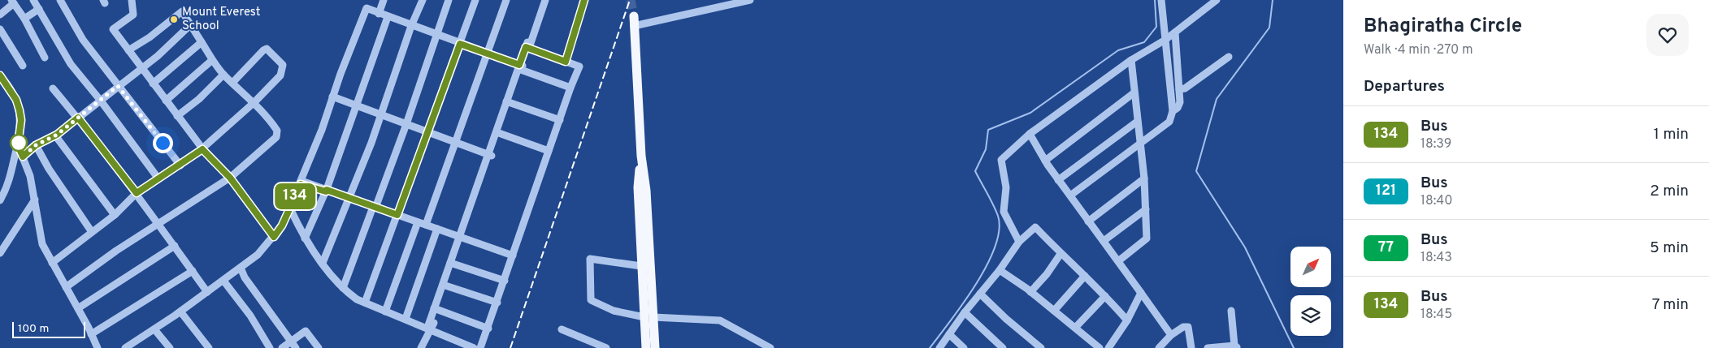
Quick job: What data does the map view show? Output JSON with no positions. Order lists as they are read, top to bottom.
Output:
{
  "places": ["Mount Everest School"],
  "lines": ["bus line 134"],
  "scale_bar": "100 m",
  "north": "top right",
  "page": {
    "on_map": "134",
    "heading": [
      ["Bhagiratha Circle", "Walk · 4 min · 270 m"],
      "Departures"
    ],
    "list": [
      {
        "mark": "134",
        "name": "Bus",
        "note": "18:39",
        "value": "1 min"
      },
      {
        "mark": "121",
        "name": "Bus",
        "note": "18:40",
        "value": "2 min"
      },
      {
        "mark": "77",
        "name": "Bus",
        "note": "18:43",
        "value": "5 min"
      },
      {
        "mark": "134",
        "name": "Bus",
        "note": "18:45",
        "value": "7 min"
      }
    ],
    "scale": "100 m"
  }
}
